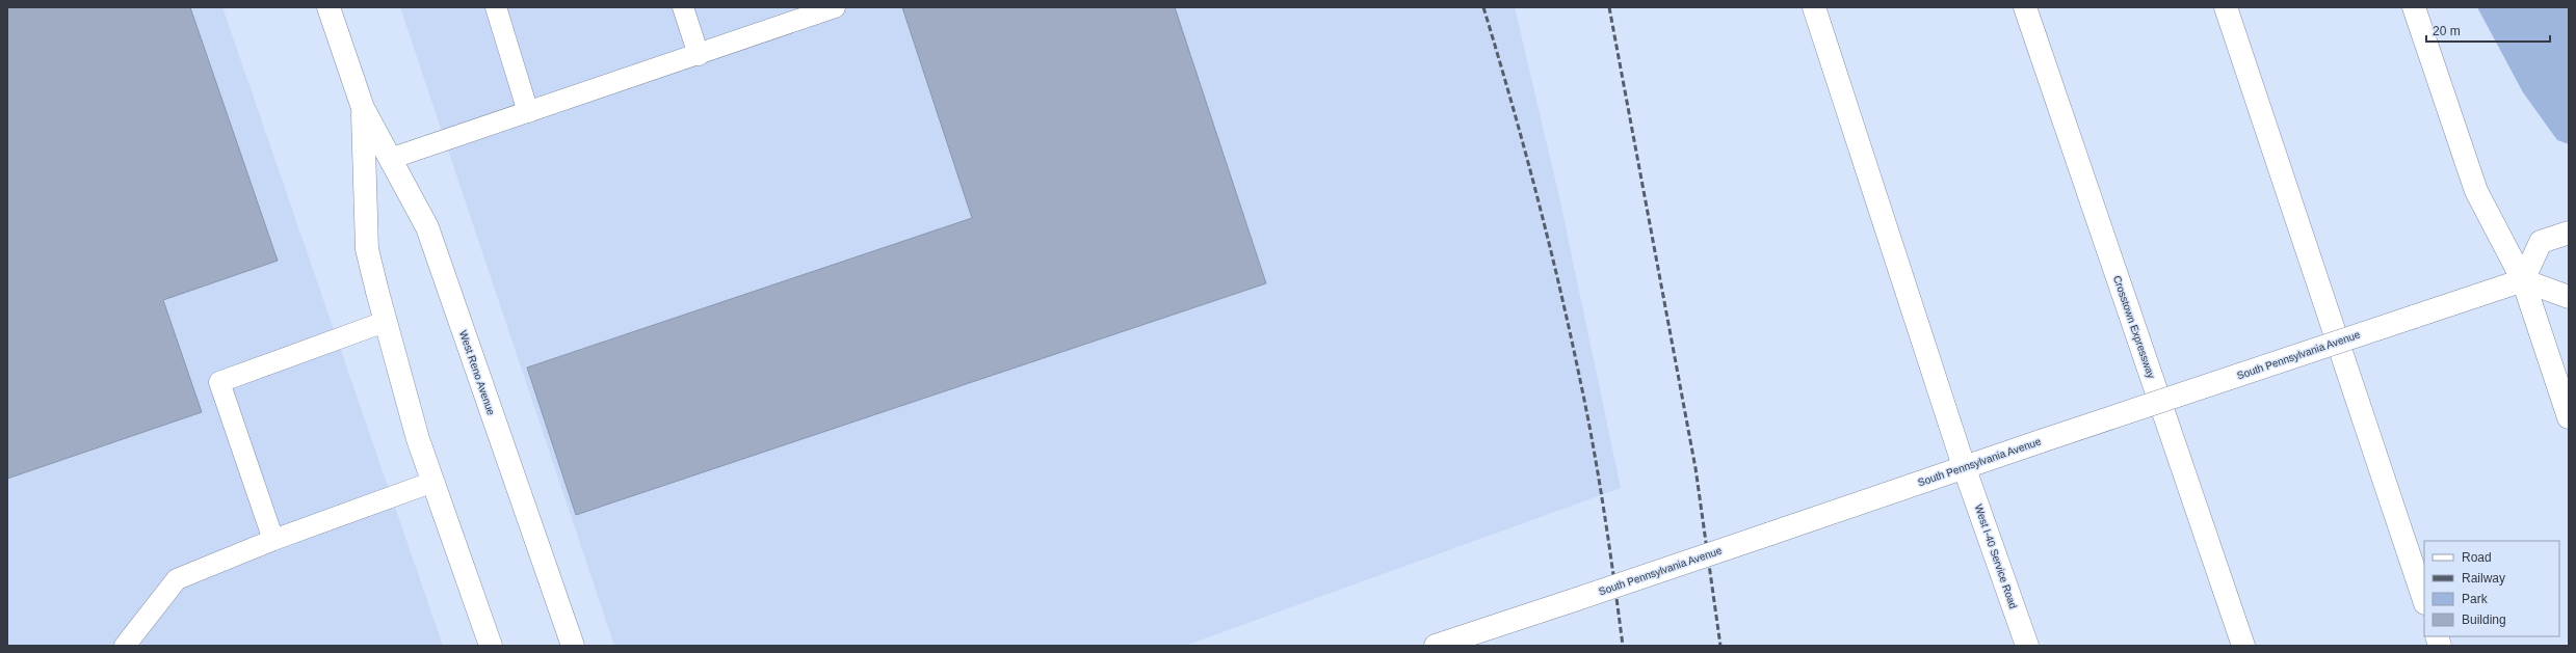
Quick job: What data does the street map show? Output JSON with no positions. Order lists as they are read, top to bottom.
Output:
{
  "streets": {
    "main road": [
      "Crosstown Expressway",
      "South Pennsylvania Avenue",
      "West Reno Avenue",
      "West I-40 Service Road"
    ]
  },
  "crossings": [
    ["South Pennsylvania Avenue", "West I-40 Service Road"]
  ],
  "legend": [
    "Road",
    "Railway",
    "Park",
    "Building"
  ],
  "scale_bar": "20 m"
}
